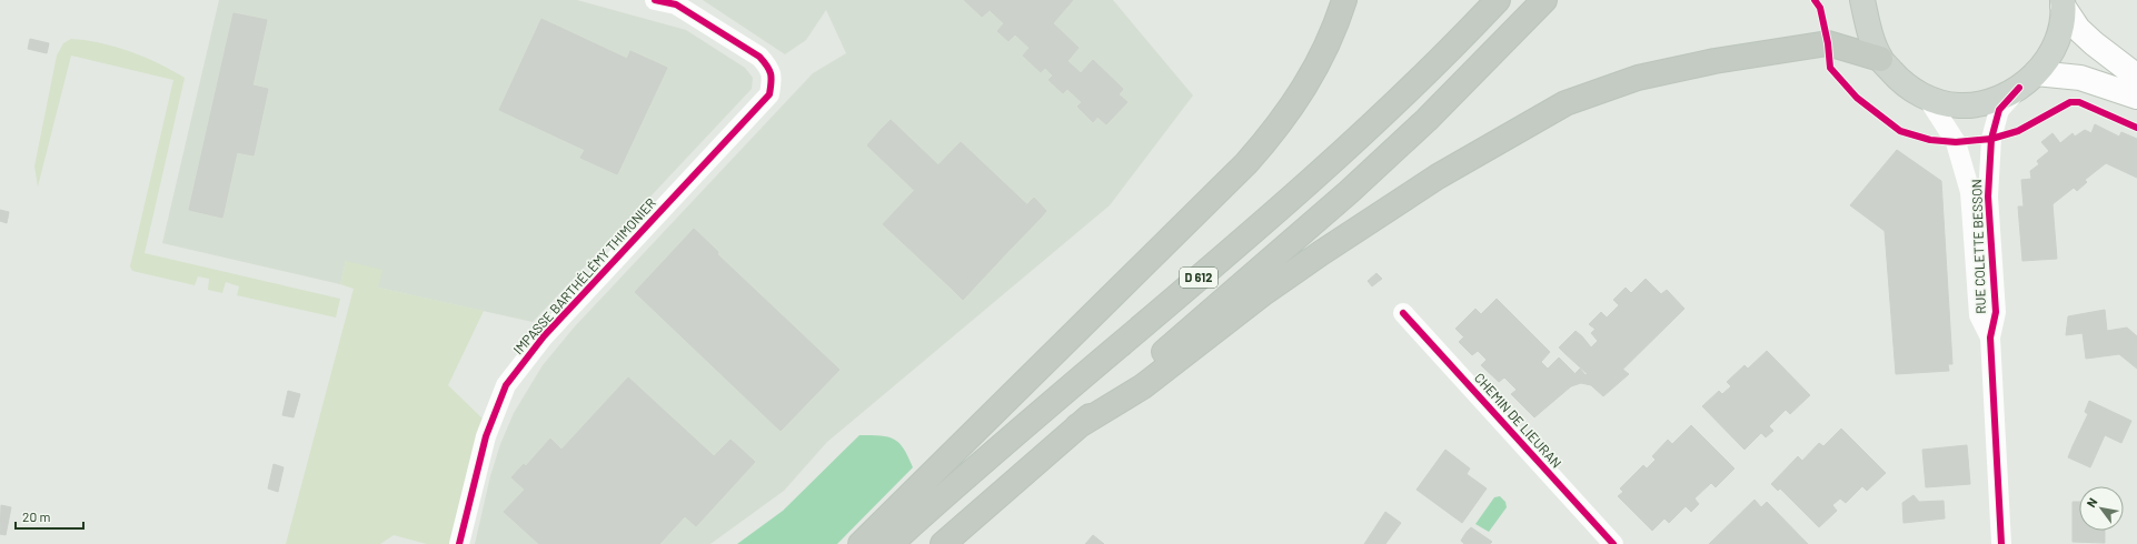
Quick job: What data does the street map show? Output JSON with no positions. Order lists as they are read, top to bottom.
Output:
{
  "streets": {
    "highway": ["D 612"],
    "street": ["RUE COLETTE BESSON", "IMPASSE BARTHÉLÉMY THIMONIER", "CHEMIN DE LIEURAN"]
  },
  "scale_bar": "20 m",
  "north": "top left"
}
